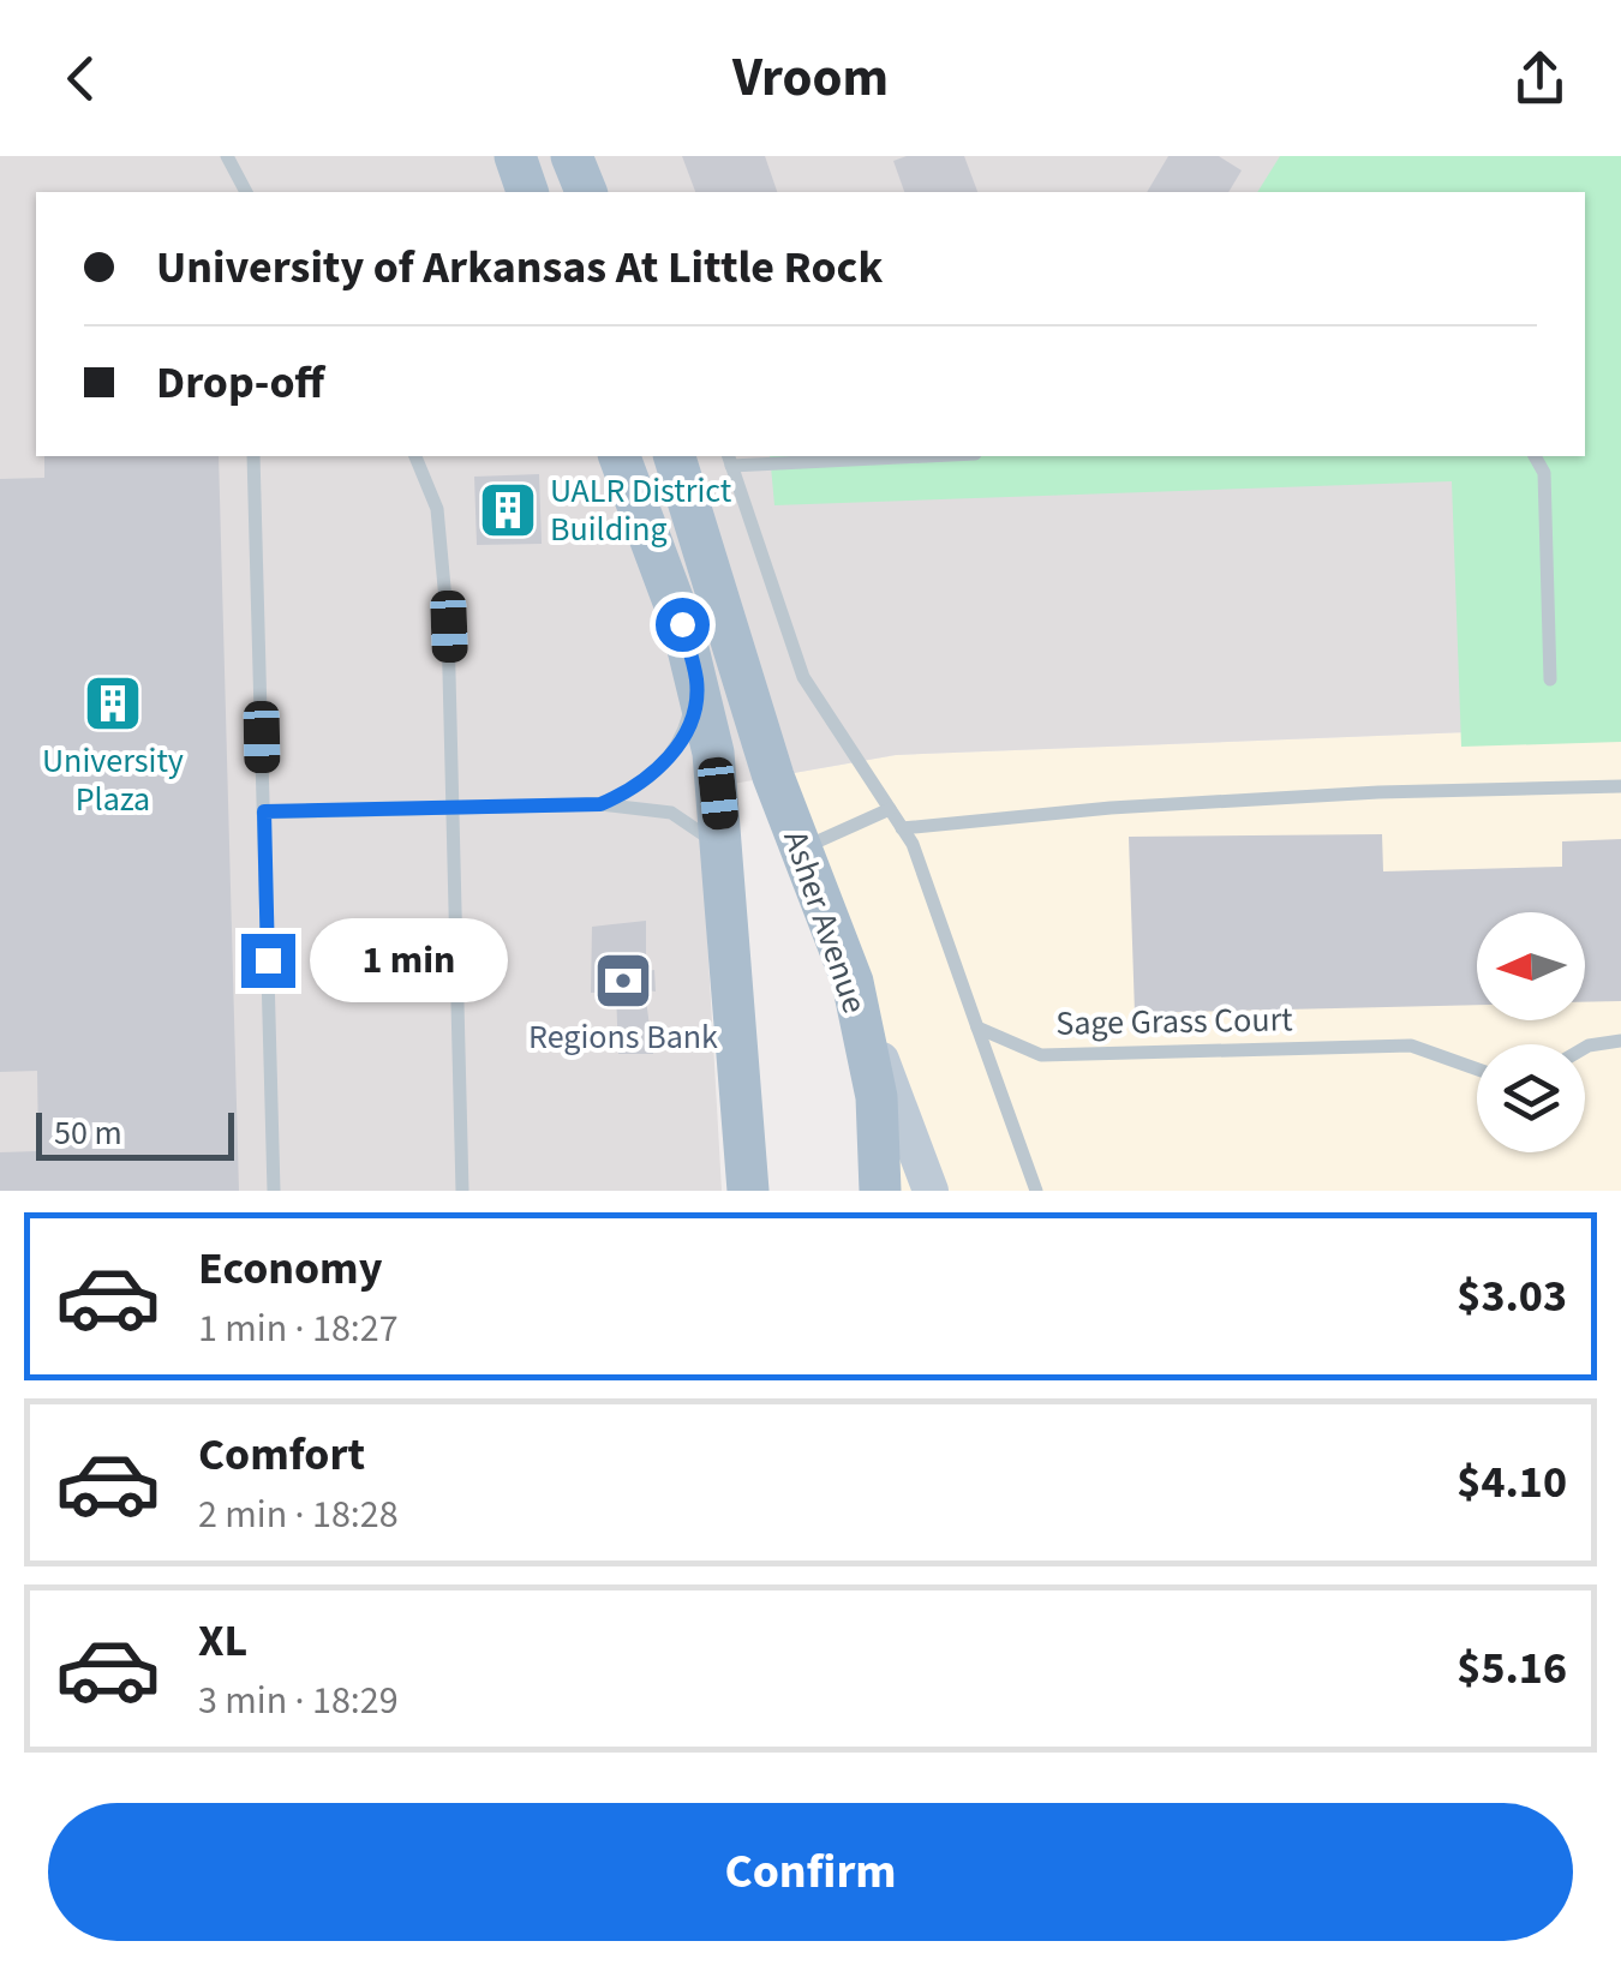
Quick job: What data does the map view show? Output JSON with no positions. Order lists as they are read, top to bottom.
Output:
{
  "streets": {
    "main road": ["Asher Avenue"],
    "lane": ["Sage Grass Court"]
  },
  "places": {
    "building": ["UALR District Building", "University Plaza"],
    "bank": ["Regions Bank"]
  },
  "scale_bar": "50 m",
  "north": "left",
  "page": {
    "header": "Vroom",
    "banner": ["University of Arkansas At Little Rock", "Drop-off"],
    "bubble": "1 min",
    "scale": "50 m",
    "list": [
      {
        "name": "Economy",
        "note": "1 min · 18:27",
        "value": "$3.03"
      },
      {
        "name": "Comfort",
        "note": "2 min · 18:28",
        "value": "$4.10"
      },
      {
        "name": "XL",
        "note": "3 min · 18:29",
        "value": "$5.16"
      }
    ],
    "buttons": "Confirm"
  }
}
